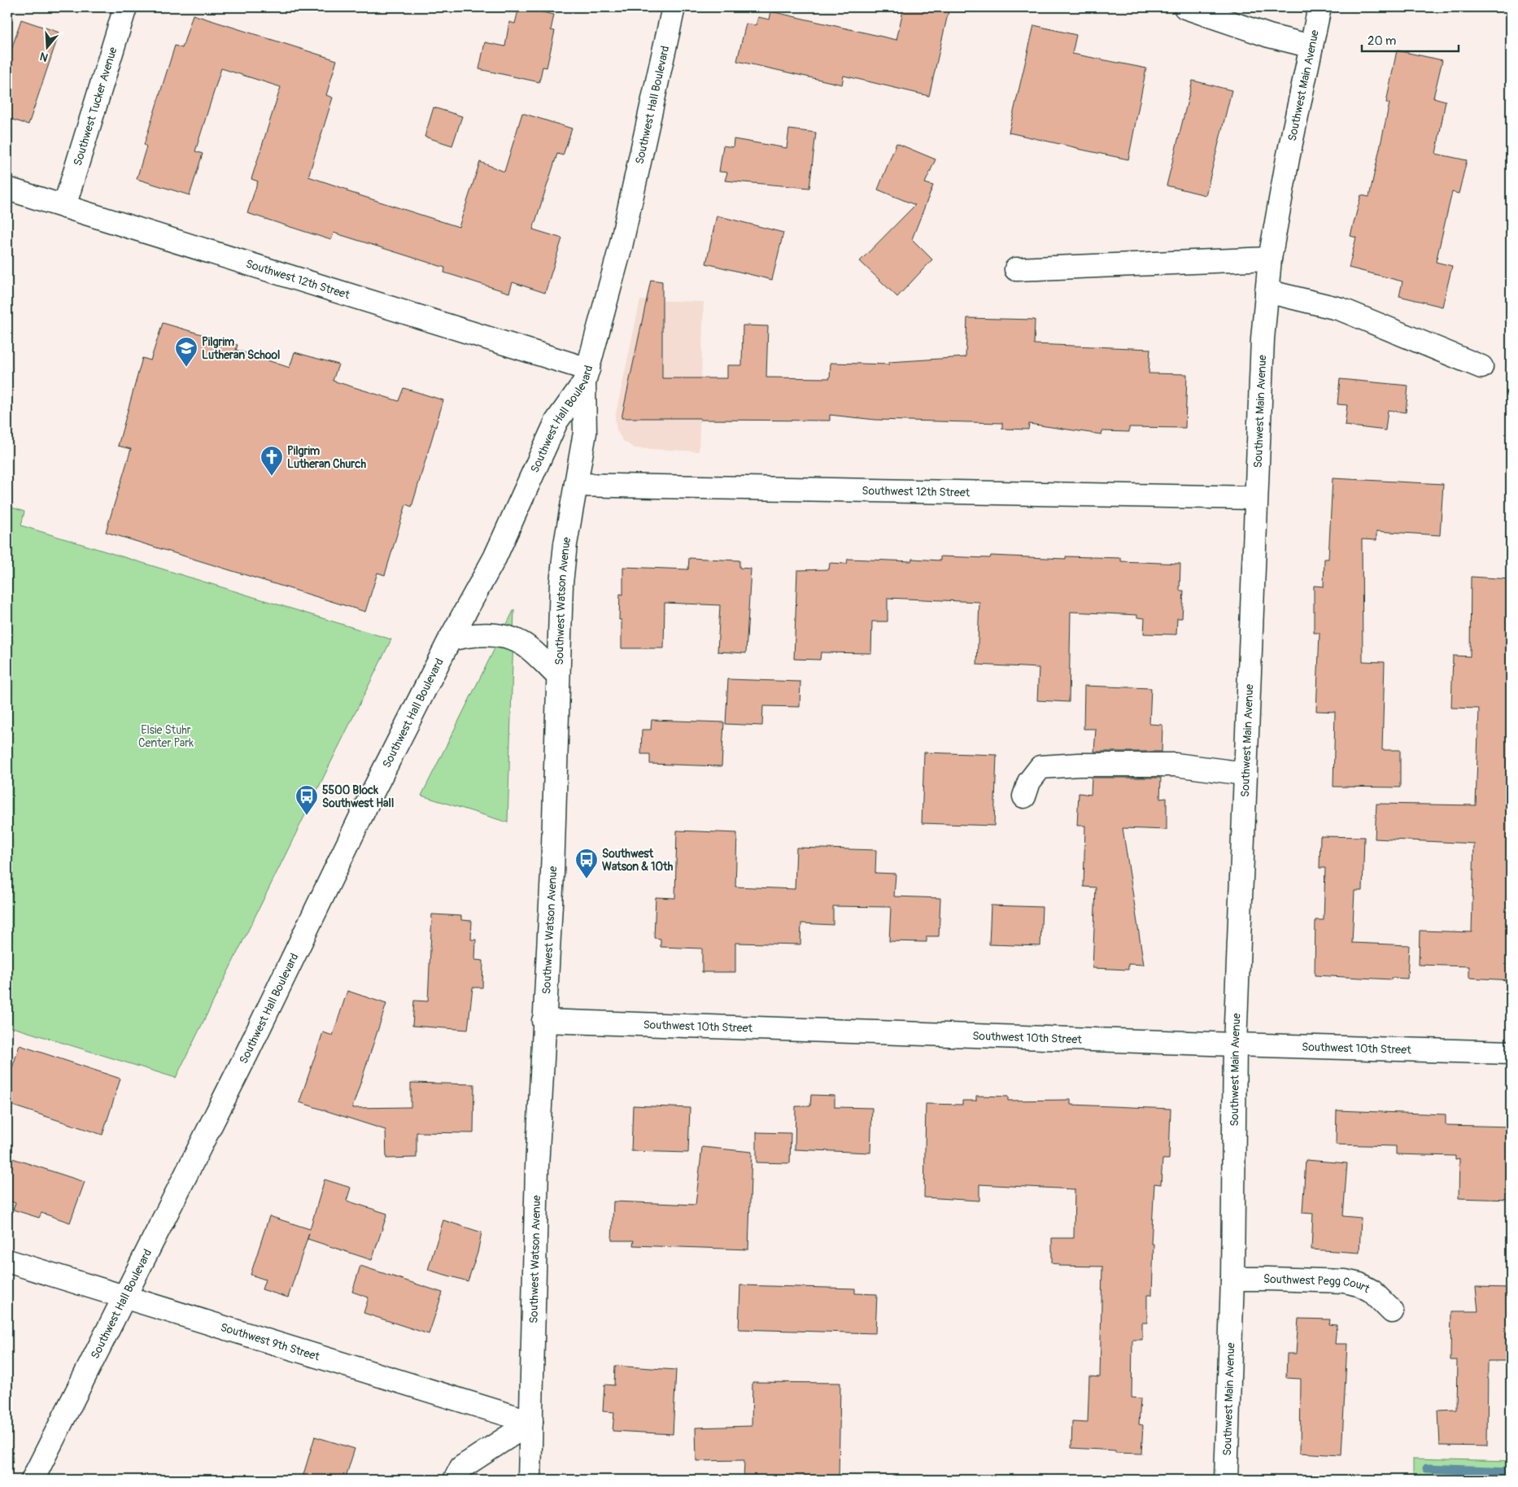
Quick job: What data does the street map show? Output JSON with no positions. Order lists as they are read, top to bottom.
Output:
{
  "streets": {
    "street": [
      "Southwest Main Avenue",
      "Southwest Hall Boulevard",
      "Southwest Tucker Avenue",
      "Southwest 12th Street",
      "Southwest Watson Avenue",
      "Southwest 10th Street",
      "Southwest Pegg Court",
      "Southwest 9th Street"
    ]
  },
  "crossings": [
    ["Southwest Main Avenue", "Southwest 12th Street"],
    ["Southwest Main Avenue", "Southwest 10th Street"],
    ["Southwest Main Avenue", "Southwest Pegg Court"],
    ["Southwest Hall Boulevard", "Southwest 12th Street"],
    ["Southwest Hall Boulevard", "Southwest Watson Avenue"],
    ["Southwest Hall Boulevard", "Southwest 9th Street"],
    ["Southwest Tucker Avenue", "Southwest 12th Street"],
    ["Southwest 12th Street", "Southwest Watson Avenue"],
    ["Southwest Watson Avenue", "Southwest 10th Street"],
    ["Southwest Watson Avenue", "Southwest 9th Street"]
  ],
  "parks": ["Elsie Stuhr Center Park"],
  "places": {
    "school or university": ["Pilgrim Lutheran School"],
    "church": ["Pilgrim Lutheran Church"],
    "bus stop": ["5500 Block Southwest Hall", "Southwest Watson & 10th"]
  },
  "scale_bar": "20 m",
  "north": "bottom"
}
